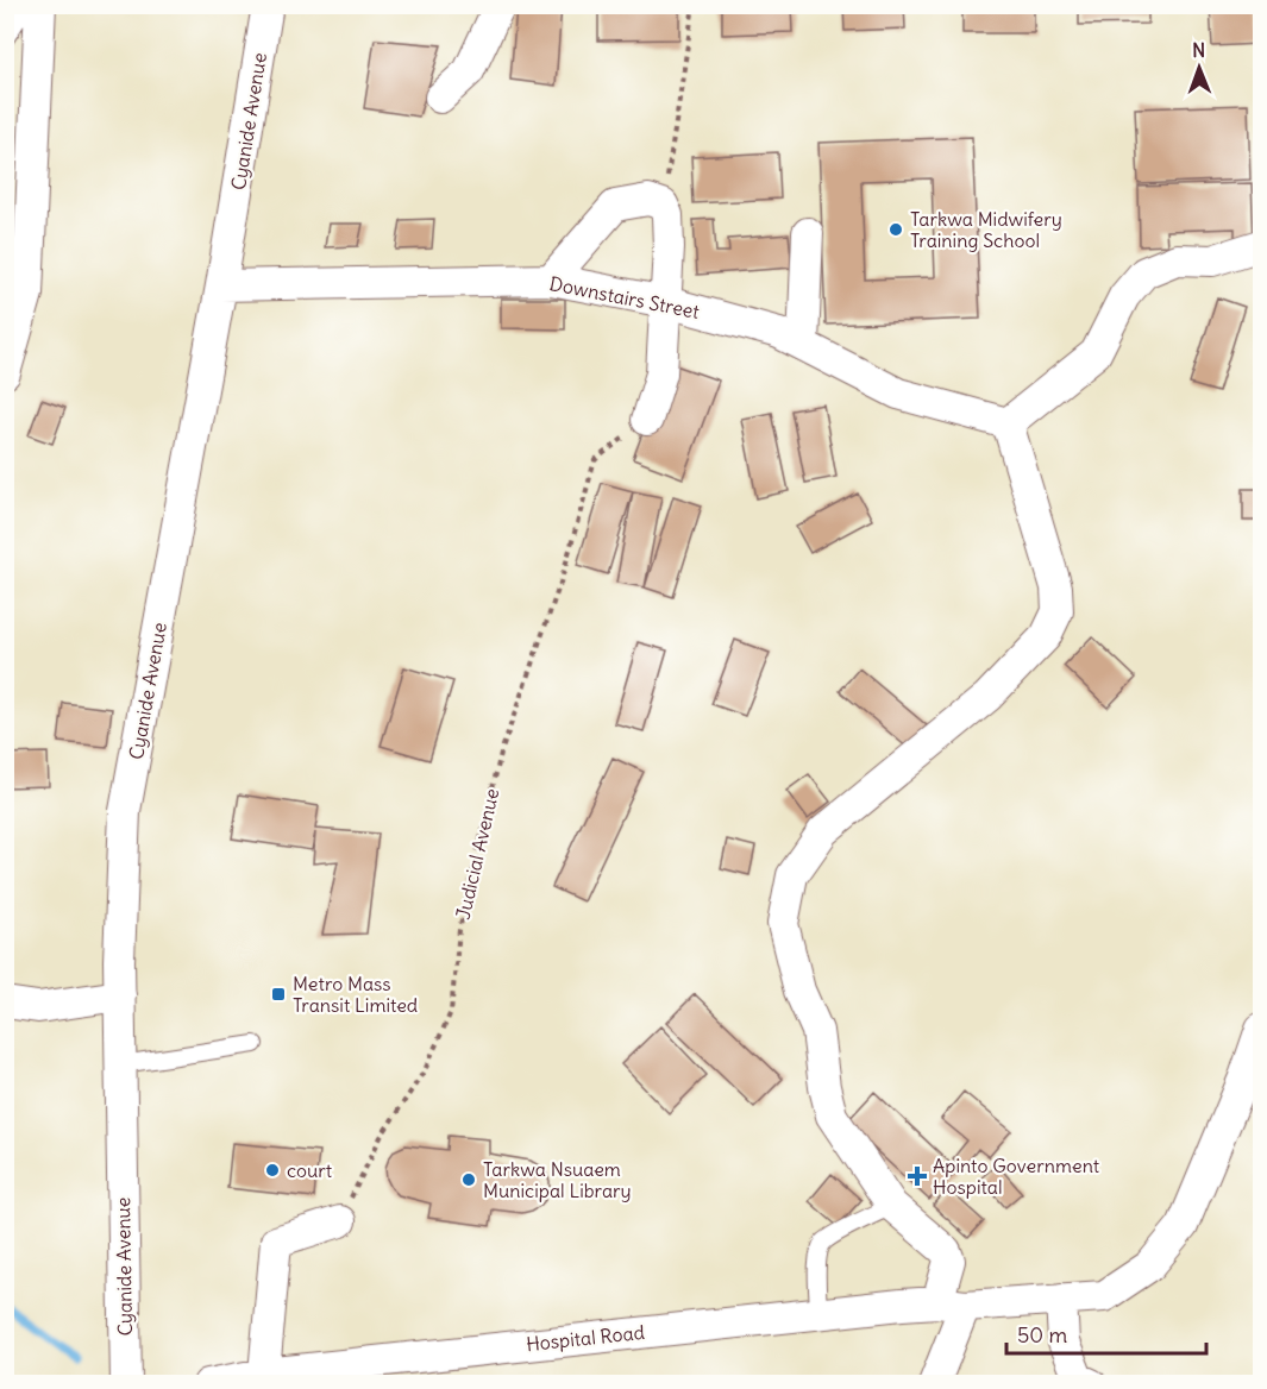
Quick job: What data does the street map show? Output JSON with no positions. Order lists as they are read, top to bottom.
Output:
{
  "streets": {
    "street": ["Cyanide Avenue", "Downstairs Street", "Hospital Road"],
    "path": ["Judicial Avenue"]
  },
  "crossings": [
    ["Cyanide Avenue", "Downstairs Street"]
  ],
  "places": {
    "other": ["Tarkwa Midwifery Training School", "court", "Tarkwa Nsuaem Municipal Library"],
    "transit": ["Metro Mass Transit Limited"],
    "health": ["Apinto Government Hospital"]
  },
  "scale_bar": "50 m",
  "north": "top"
}
